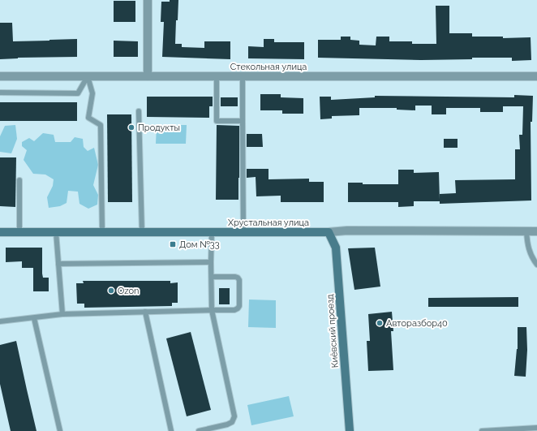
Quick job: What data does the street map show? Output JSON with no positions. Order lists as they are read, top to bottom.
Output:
{
  "streets": {
    "main road": ["Хрустальная улица", "Киёвский проезд"],
    "street": ["Стекольная улица"]
  },
  "crossings": [
    ["Хрустальная улица", "Киёвский проезд"]
  ],
  "places": {
    "other": ["Продукты", "Ozon", "Авторазбор40"],
    "transit": ["Дом №33"]
  }
}
